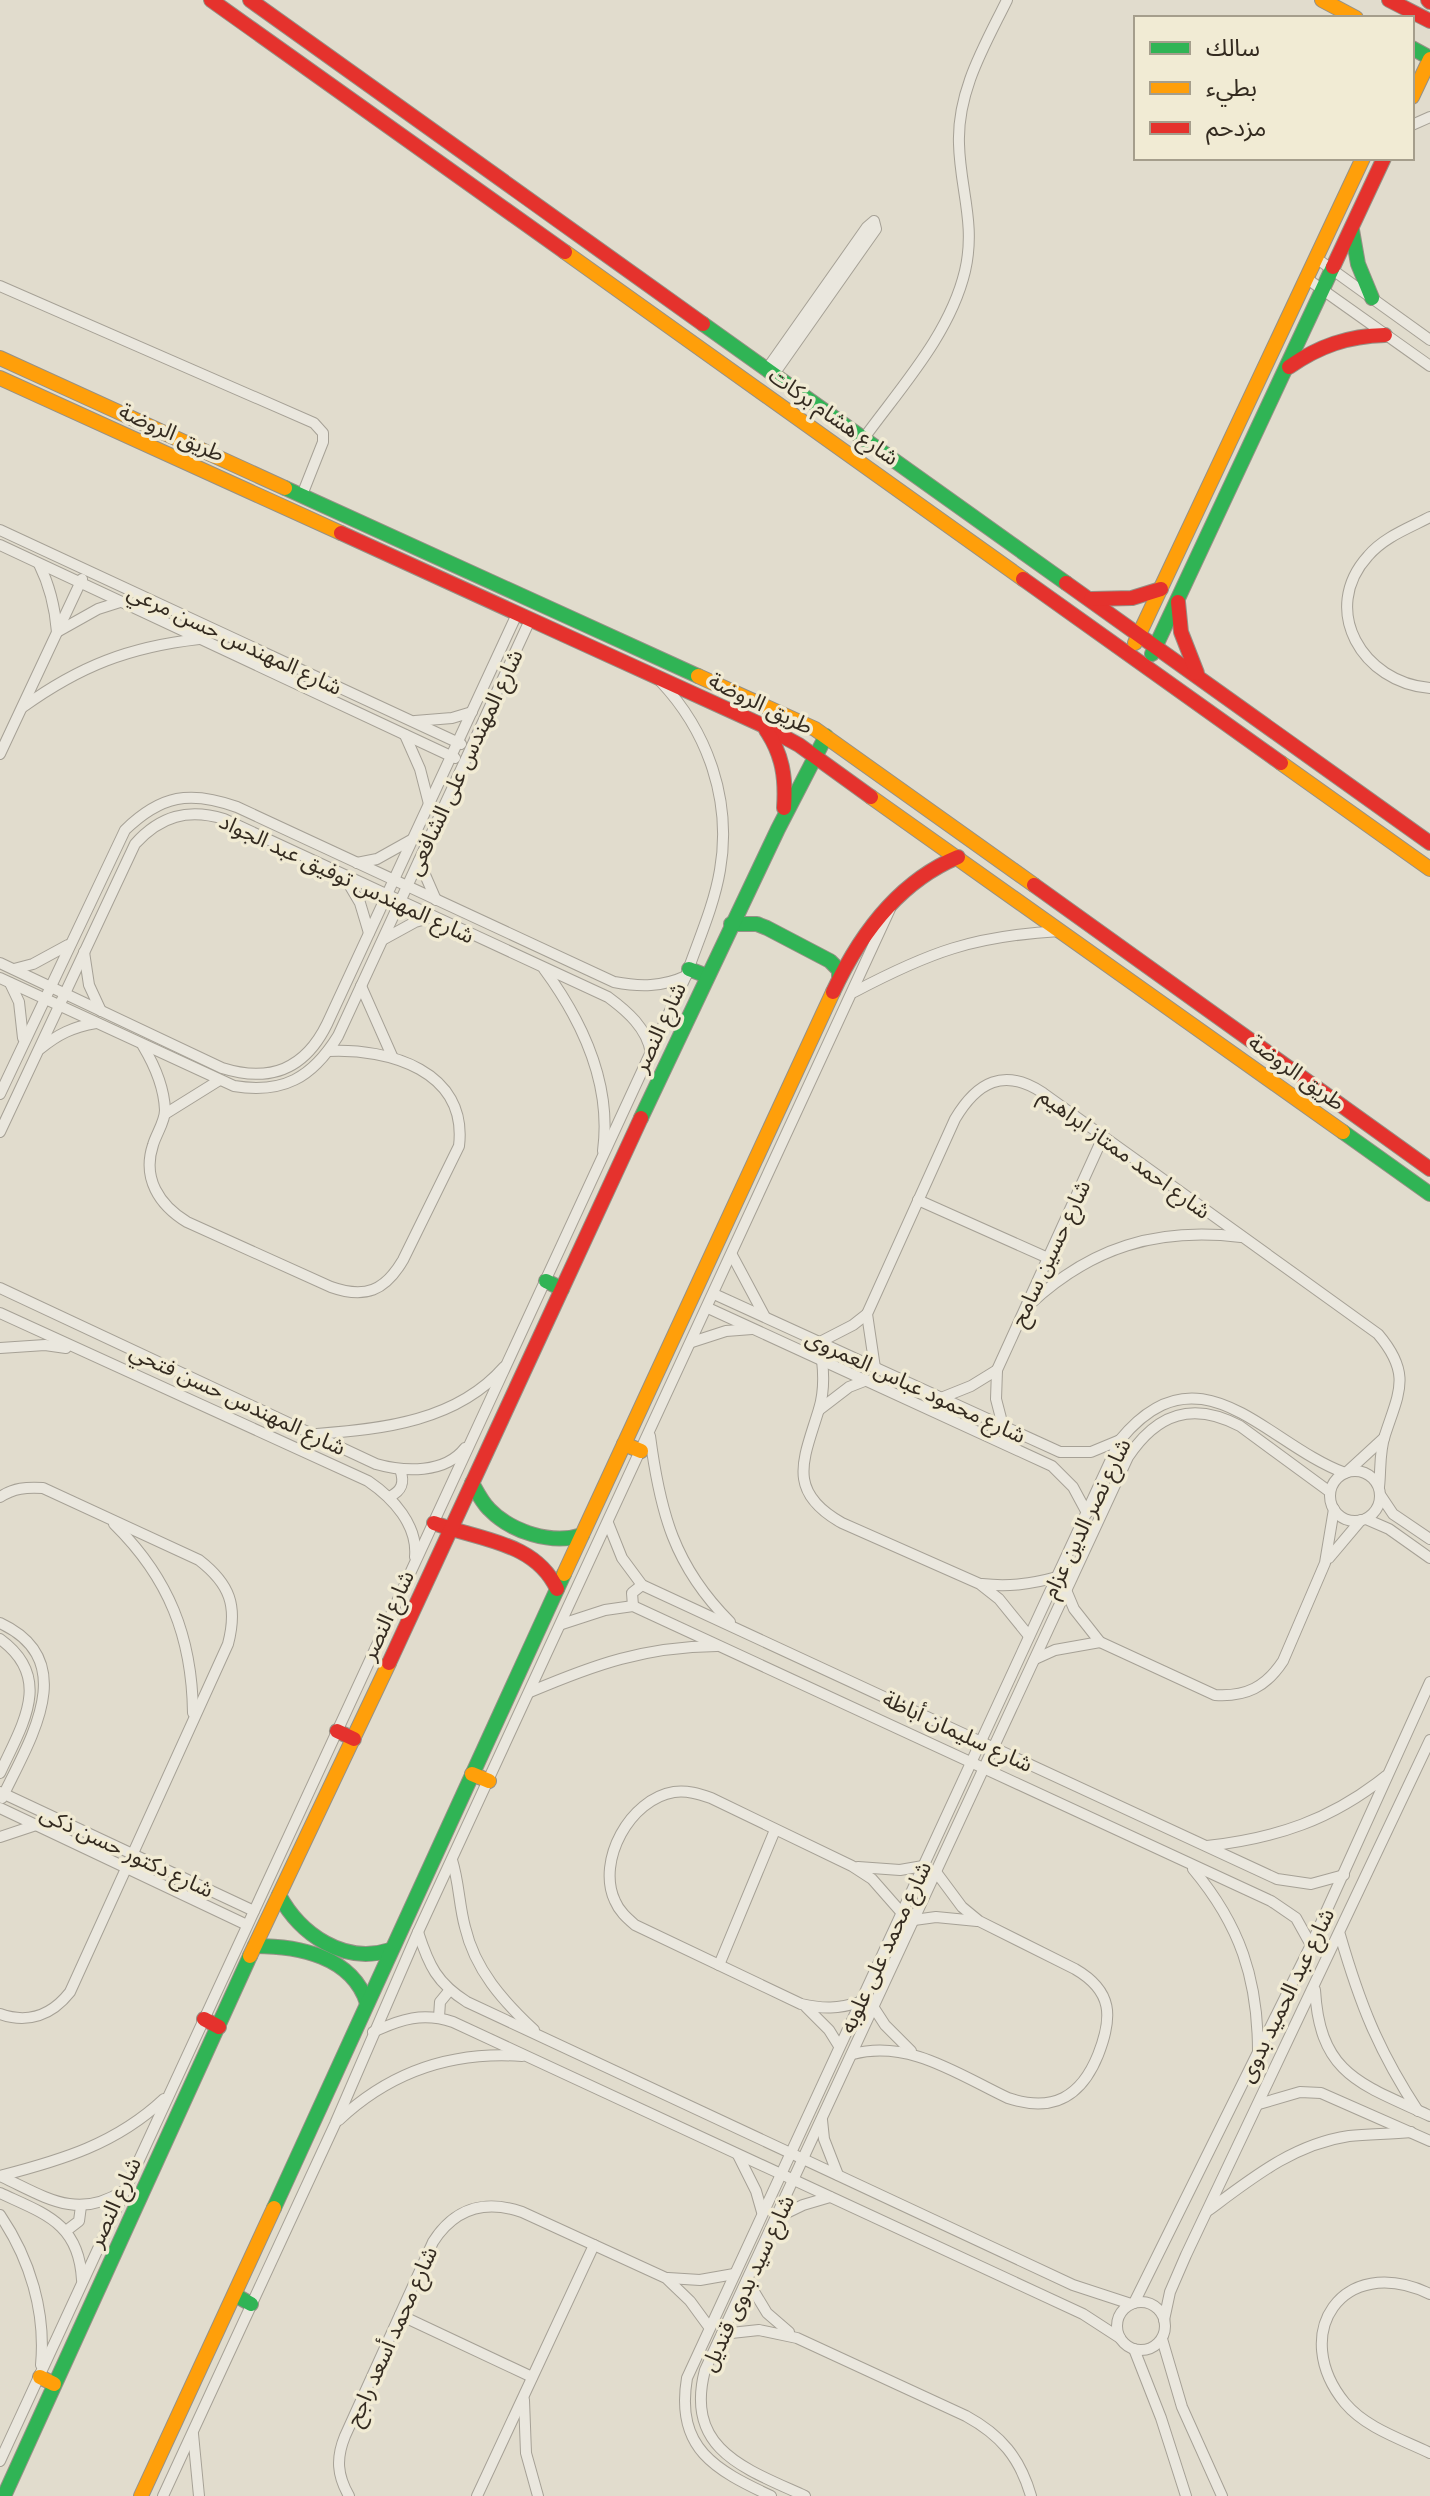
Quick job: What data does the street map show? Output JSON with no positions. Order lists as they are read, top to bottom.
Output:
{
  "streets": {
    "street": [
      "شارع هشام بركات",
      "طريق الروضة",
      "شارع المهندس حسن مرعي",
      "شارع المهندس على الشافعى",
      "شارع المهندس توفيق عبد الجواد",
      "شارع النصر",
      "شارع احمد ممتاز ابراهيم",
      "شارع حسين سامح",
      "شارع محمود عباس العمروى",
      "شارع المهندس حسن فتحي",
      "شارع نصر الدين عزام",
      "شارع سليمان أباظة",
      "شارع دكتور حسن ذكى",
      "شارع محمد على علوبه",
      "شارع عبد الحميد بدوى",
      "شارع سيد بدوى قنديل",
      "شارع محمد أسعد راجح"
    ]
  },
  "crossings": [
    ["طريق الروضة", "شارع المهندس على الشافعى"],
    ["طريق الروضة", "شارع النصر"],
    ["شارع المهندس حسن مرعي", "شارع المهندس على الشافعى"],
    ["شارع المهندس على الشافعى", "شارع المهندس توفيق عبد الجواد"],
    ["شارع احمد ممتاز ابراهيم", "شارع حسين سامح"],
    ["شارع احمد ممتاز ابراهيم", "شارع نصر الدين عزام"],
    ["شارع حسين سامح", "شارع محمود عباس العمروى"],
    ["شارع محمود عباس العمروى", "شارع نصر الدين عزام"],
    ["شارع نصر الدين عزام", "شارع سليمان أباظة"],
    ["شارع نصر الدين عزام", "شارع محمد على علوبه"],
    ["شارع سليمان أباظة", "شارع محمد على علوبه"],
    ["شارع سليمان أباظة", "شارع عبد الحميد بدوى"],
    ["شارع محمد على علوبه", "شارع سيد بدوى قنديل"],
    ["شارع سيد بدوى قنديل", "شارع محمد أسعد راجح"]
  ],
  "legend": ["سالك", "بطيء", "مزدحم"]
}
